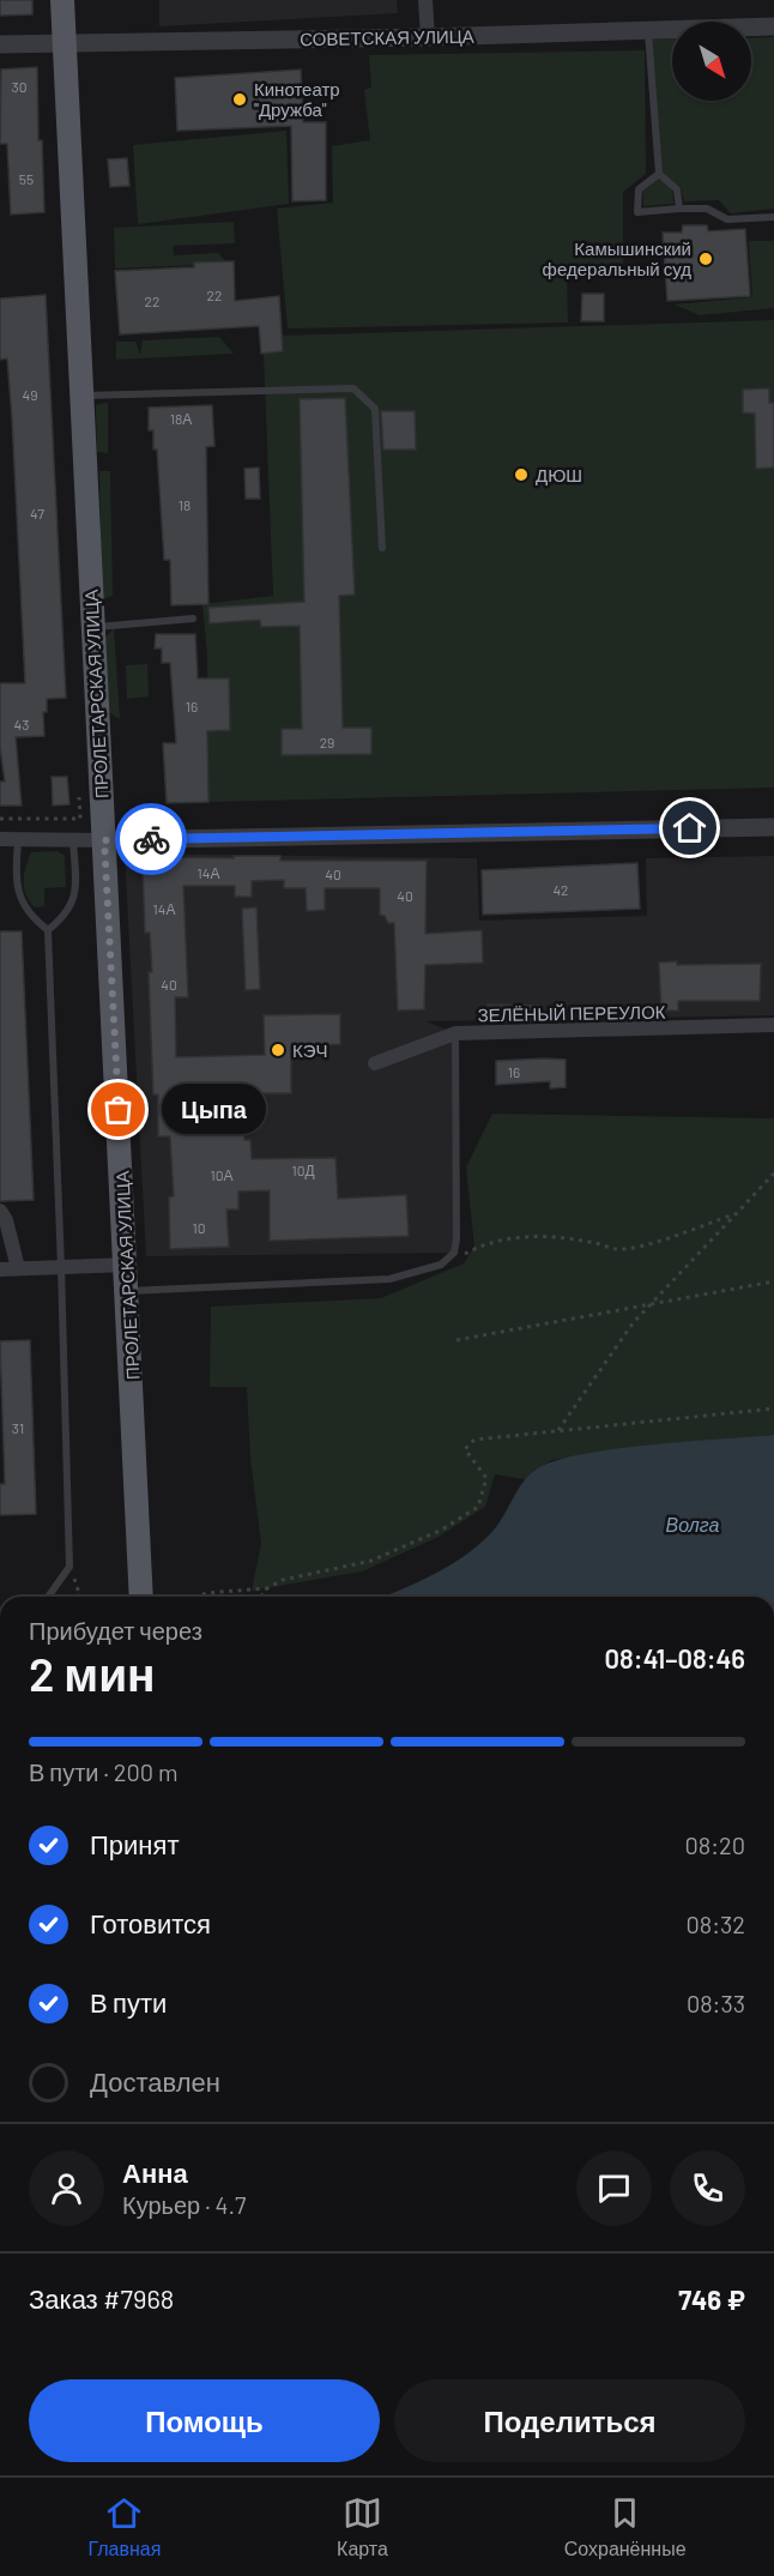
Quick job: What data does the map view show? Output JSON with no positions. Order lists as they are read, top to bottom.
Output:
{
  "streets": {
    "main road": ["ПРОЛЕТАРСКАЯ УЛИЦА"],
    "street": ["СОВЕТСКАЯ УЛИЦА", "ЗЕЛЁНЫЙ ПЕРЕУЛОК"]
  },
  "crossings": [
    ["СОВЕТСКАЯ УЛИЦА", "ПРОЛЕТАРСКАЯ УЛИЦА"]
  ],
  "water": ["Волга"],
  "places": [
    "Кинотеатр \"Дружба\"",
    "Камышинский федеральный суд",
    "ДЮШ",
    "КЭЧ",
    "Цыпа"
  ],
  "house_numbers": [
    "30",
    "55",
    "22",
    "22",
    "49",
    "18А",
    "18",
    "47",
    "16",
    "43",
    "29",
    "14А",
    "40",
    "42",
    "40",
    "14А",
    "40",
    "16",
    "10Д",
    "10А",
    "10",
    "31"
  ],
  "north": "bottom right",
  "page": {
    "bubble": "Цыпа",
    "heading": ["2 мин", "Прибудет через", "08:41–08:46"],
    "panel": [
      "Анна",
      "Курьер · 4.7",
      "Заказ #7968",
      "746 ₽"
    ],
    "bar": "В пути · 200 m",
    "list": [
      ["Принят", "08:20"],
      ["Готовится", "08:32"],
      ["В пути", "08:33"],
      "Доставлен"
    ],
    "buttons": ["Помощь", "Поделиться"],
    "tabs": ["Главная", "Карта", "Сохранённые"]
  }
}
